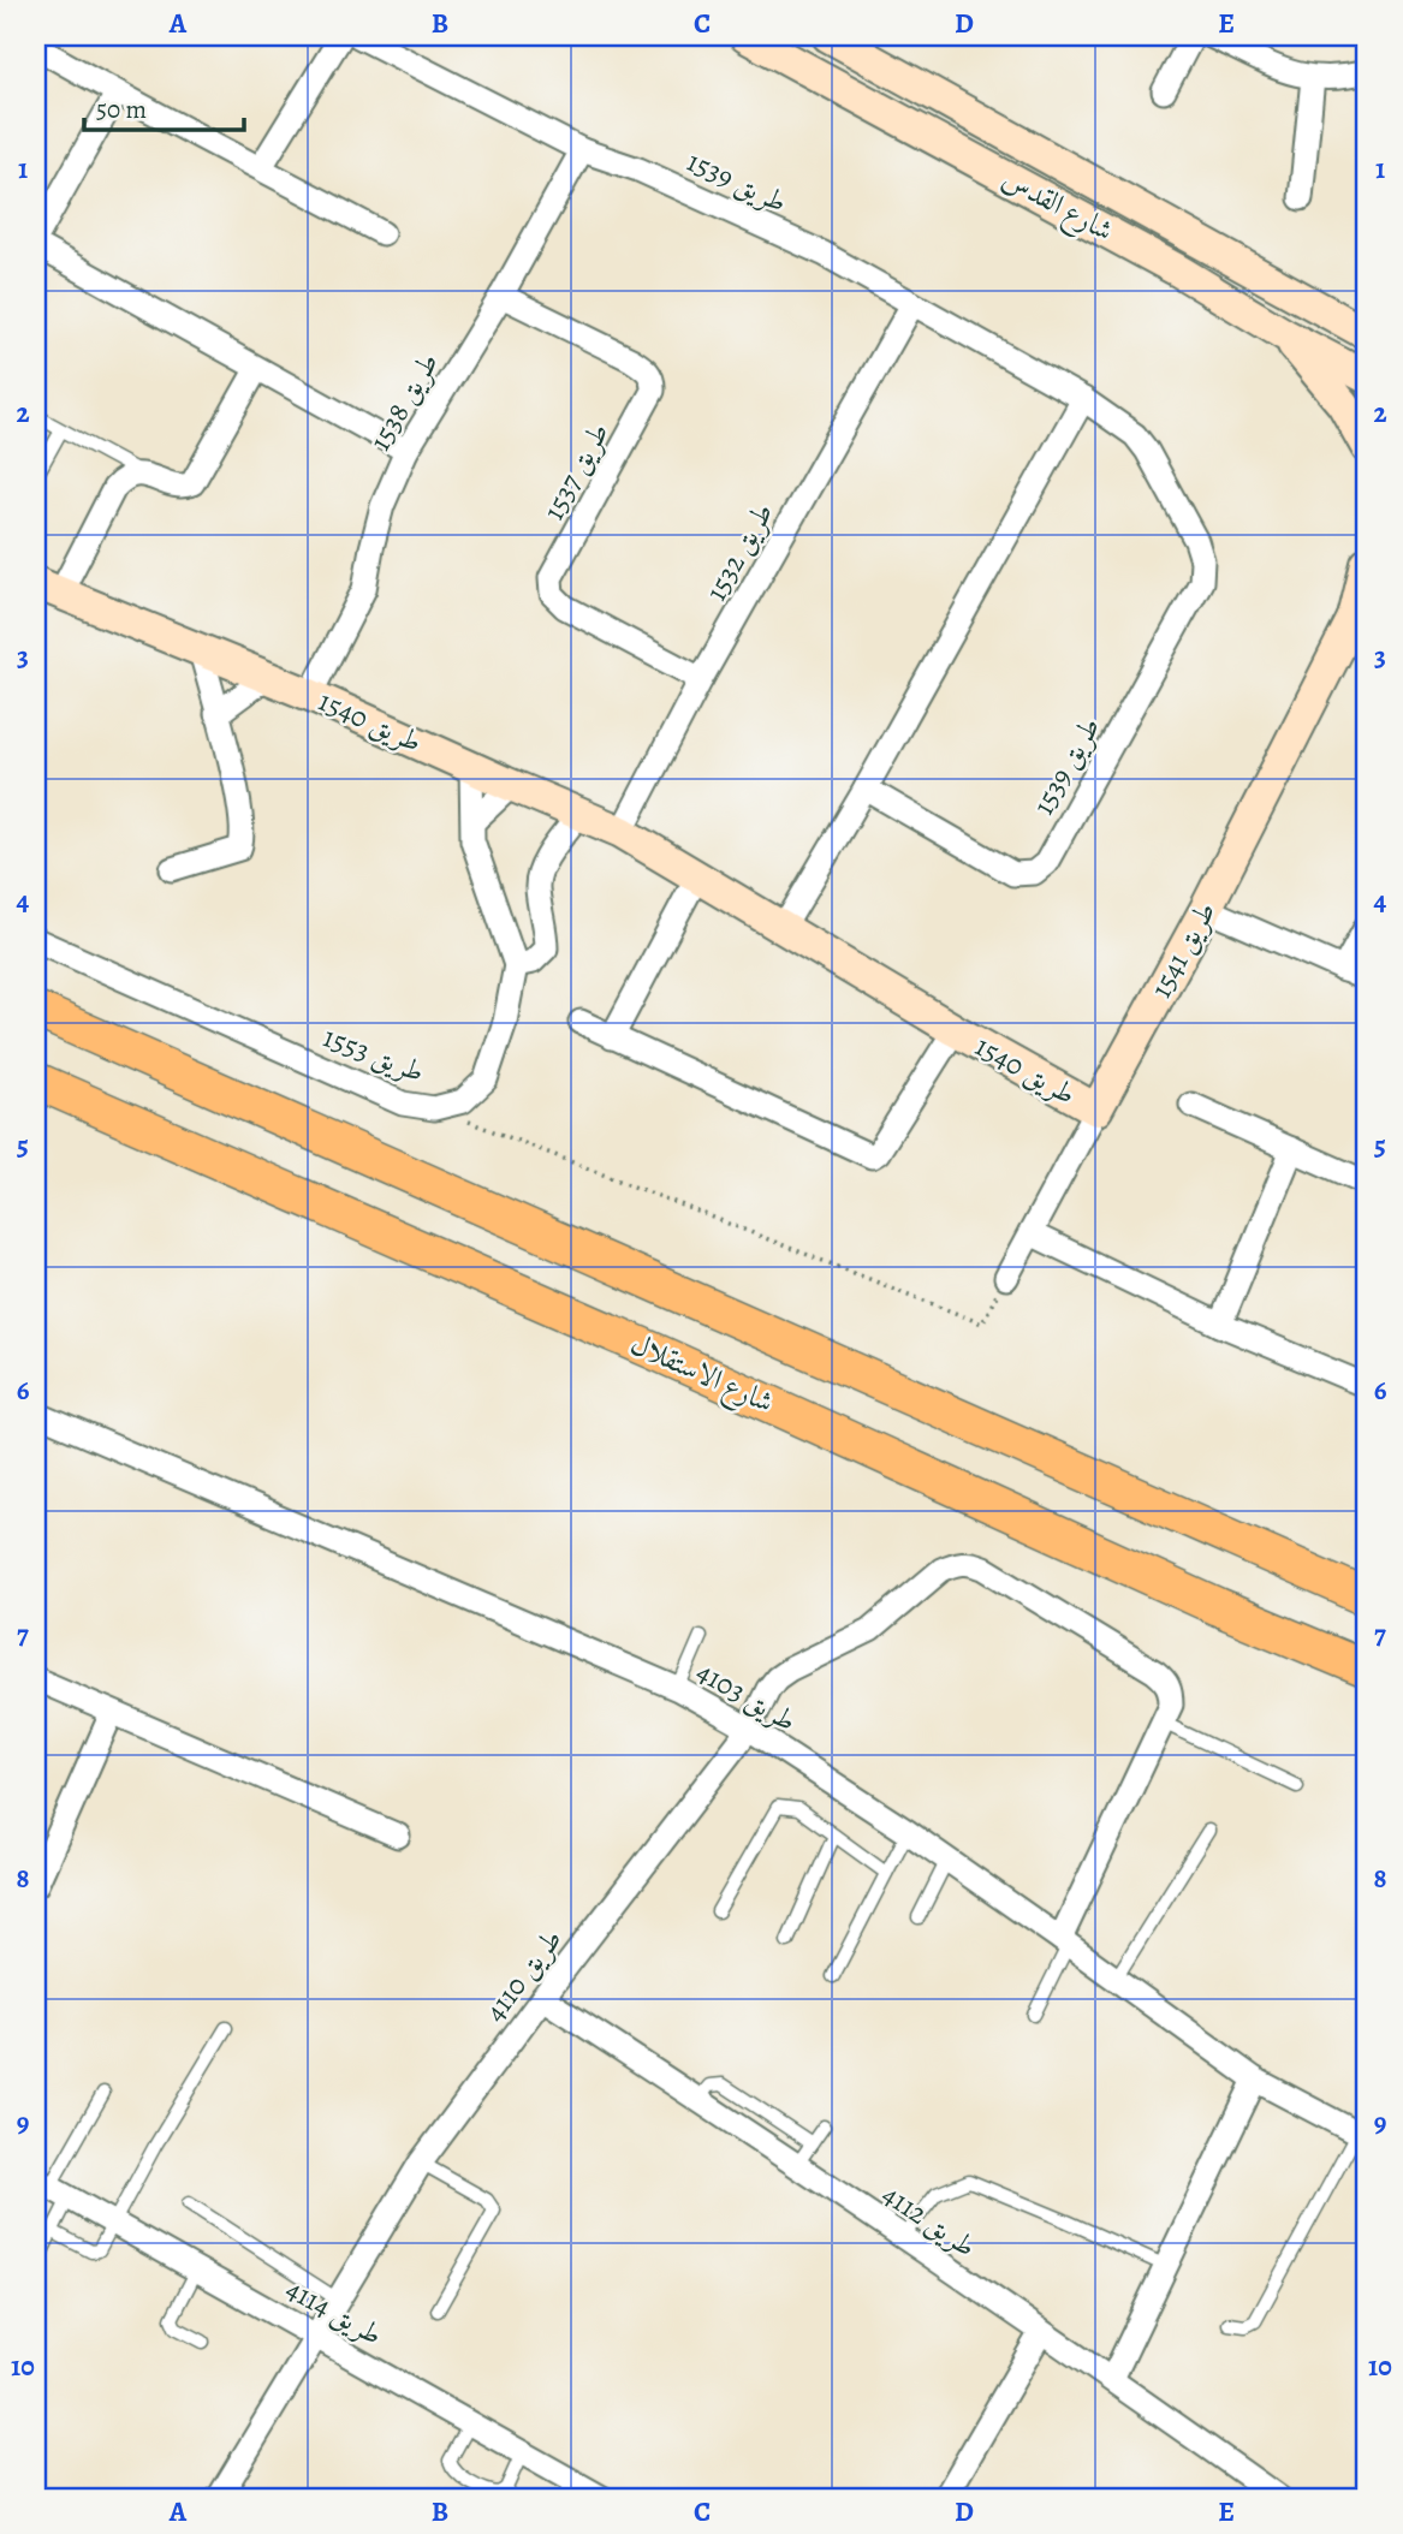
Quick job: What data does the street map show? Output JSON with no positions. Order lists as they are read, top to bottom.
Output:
{
  "streets": {
    "main road": ["شارع الاستقلال"],
    "street": [
      "طريق 1539",
      "شارع القدس",
      "طريق 1538",
      "طريق 1537",
      "طريق 1532",
      "طريق 1540",
      "طريق 1541",
      "طريق 1553",
      "طريق 4103",
      "طريق 4110",
      "طريق 4112",
      "طريق 4114"
    ]
  },
  "crossings": [
    ["طريق 1539", "طريق 1538"],
    ["طريق 1539", "طريق 1532"],
    ["طريق 1538", "طريق 1537"],
    ["طريق 1538", "طريق 1540"],
    ["طريق 1537", "طريق 1532"],
    ["طريق 1532", "طريق 1540"],
    ["طريق 1540", "طريق 1541"],
    ["طريق 1540", "طريق 1553"],
    ["طريق 4103", "طريق 4110"],
    ["طريق 4110", "طريق 4112"],
    ["طريق 4110", "طريق 4114"]
  ],
  "scale_bar": "50 m",
  "grid": {
    "columns": [
      "A",
      "B",
      "C",
      "D",
      "E"
    ],
    "rows": [
      "1",
      "2",
      "3",
      "4",
      "5",
      "6",
      "7",
      "8",
      "9",
      "10"
    ]
  }
}
